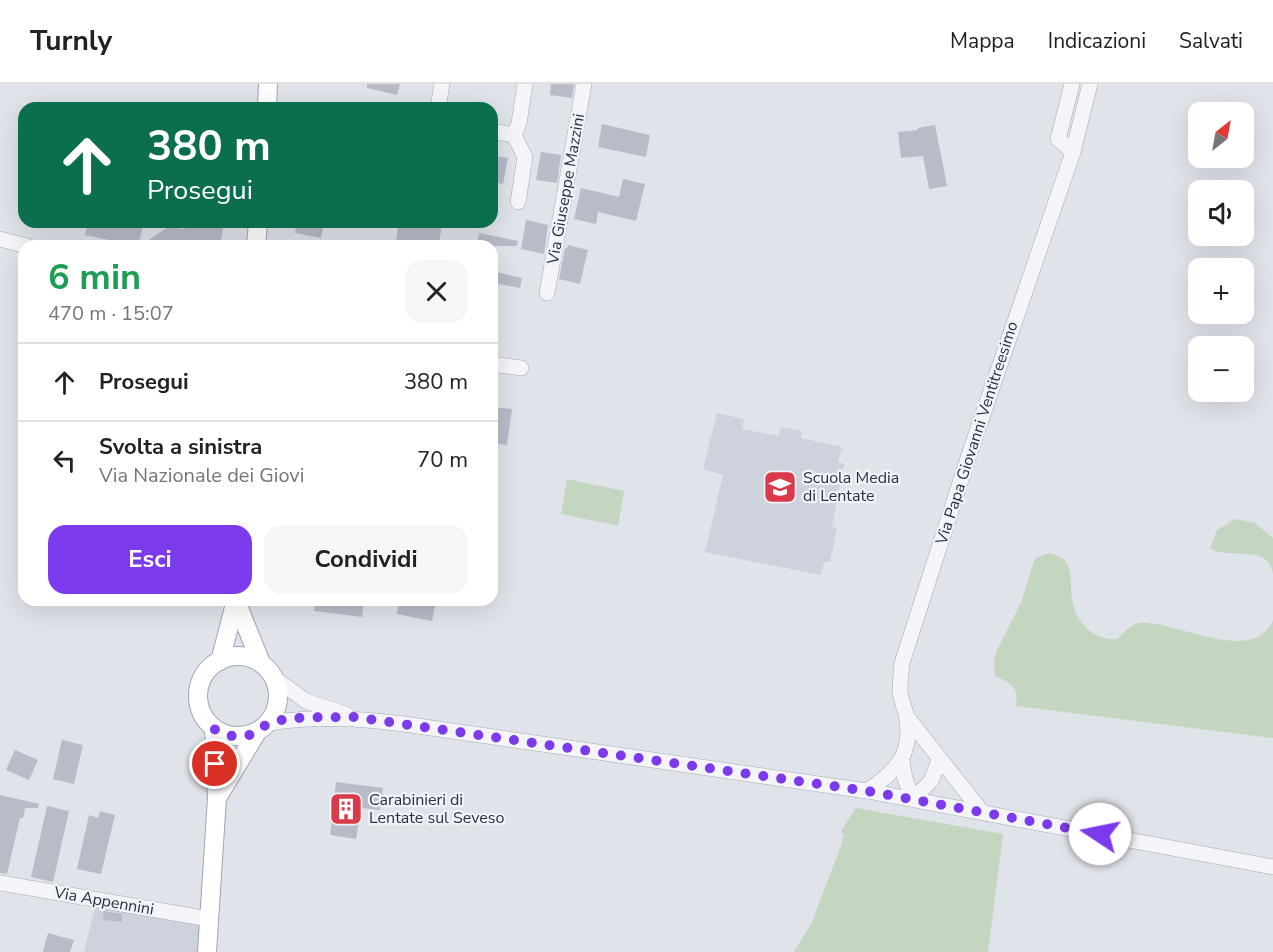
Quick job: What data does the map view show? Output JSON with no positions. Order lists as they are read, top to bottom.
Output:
{
  "streets": {
    "street": ["Via Giuseppe Mazzini", "Via Papa Giovanni Ventitreesimo", "Via Appennini"]
  },
  "places": {
    "school or university": ["Scuola Media di Lentate"],
    "building": ["Carabinieri di Lentate sul Seveso"]
  },
  "north": "top right",
  "page": {
    "header": "Turnly",
    "nav": ["Mappa", "Indicazioni", "Salvati"],
    "map_buttons": ["+", "−"],
    "turn": ["380 m", "Prosegui"],
    "heading": ["6 min", "470 m · 15:07"],
    "list": [
      {
        "name": "Prosegui",
        "value": "380 m"
      },
      {
        "name": "Svolta a sinistra",
        "note": "Via Nazionale dei Giovi",
        "value": "70 m"
      }
    ],
    "buttons": ["Esci", "Condividi"]
  }
}
